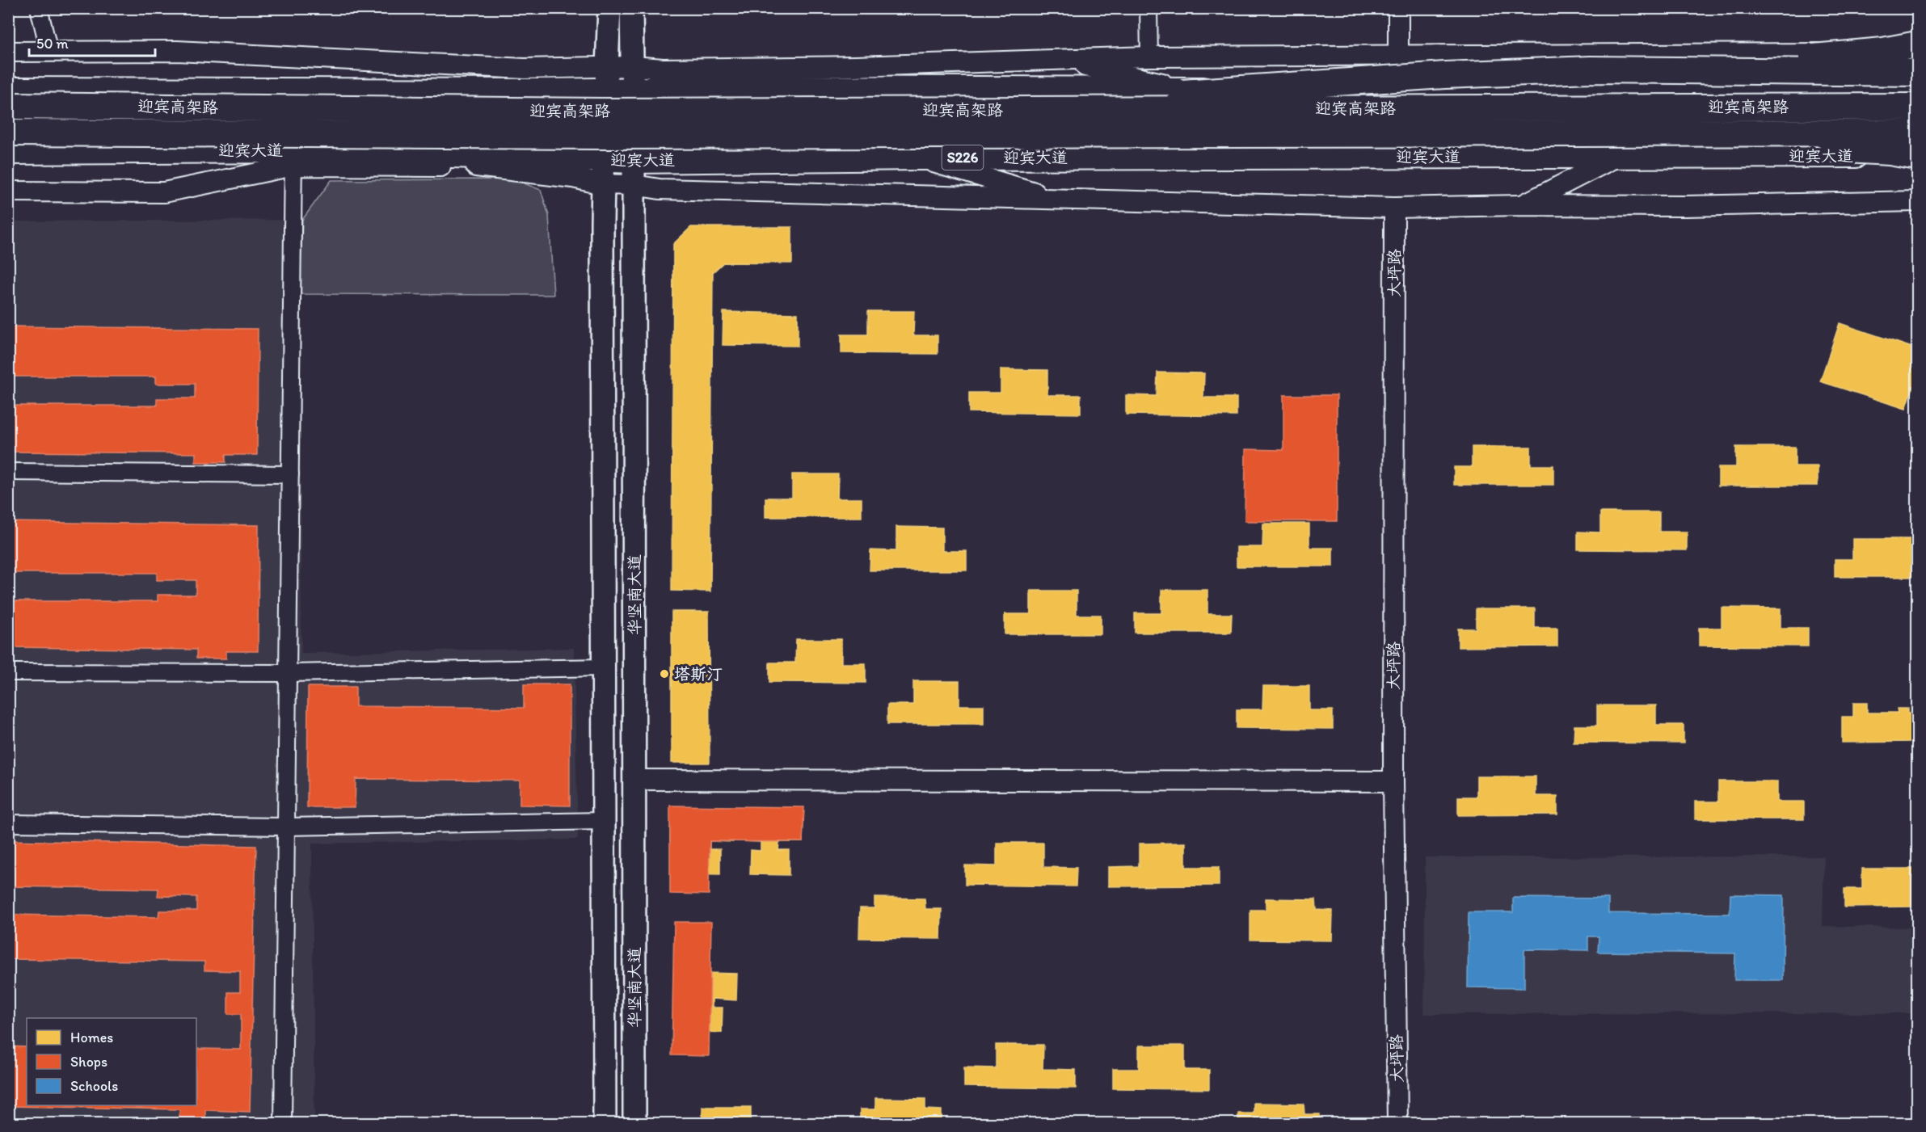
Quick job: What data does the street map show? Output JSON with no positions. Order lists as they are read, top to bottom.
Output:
{
  "streets": {
    "highway": ["迎宾高架路"],
    "main road": ["迎宾大道", "S226", "华坚南大道"],
    "street": ["大坪路"]
  },
  "crossings": [
    ["迎宾大道", "华坚南大道"]
  ],
  "places": ["塔斯汀"],
  "legend": ["Homes", "Shops", "Schools"],
  "scale_bar": "50 m"
}
